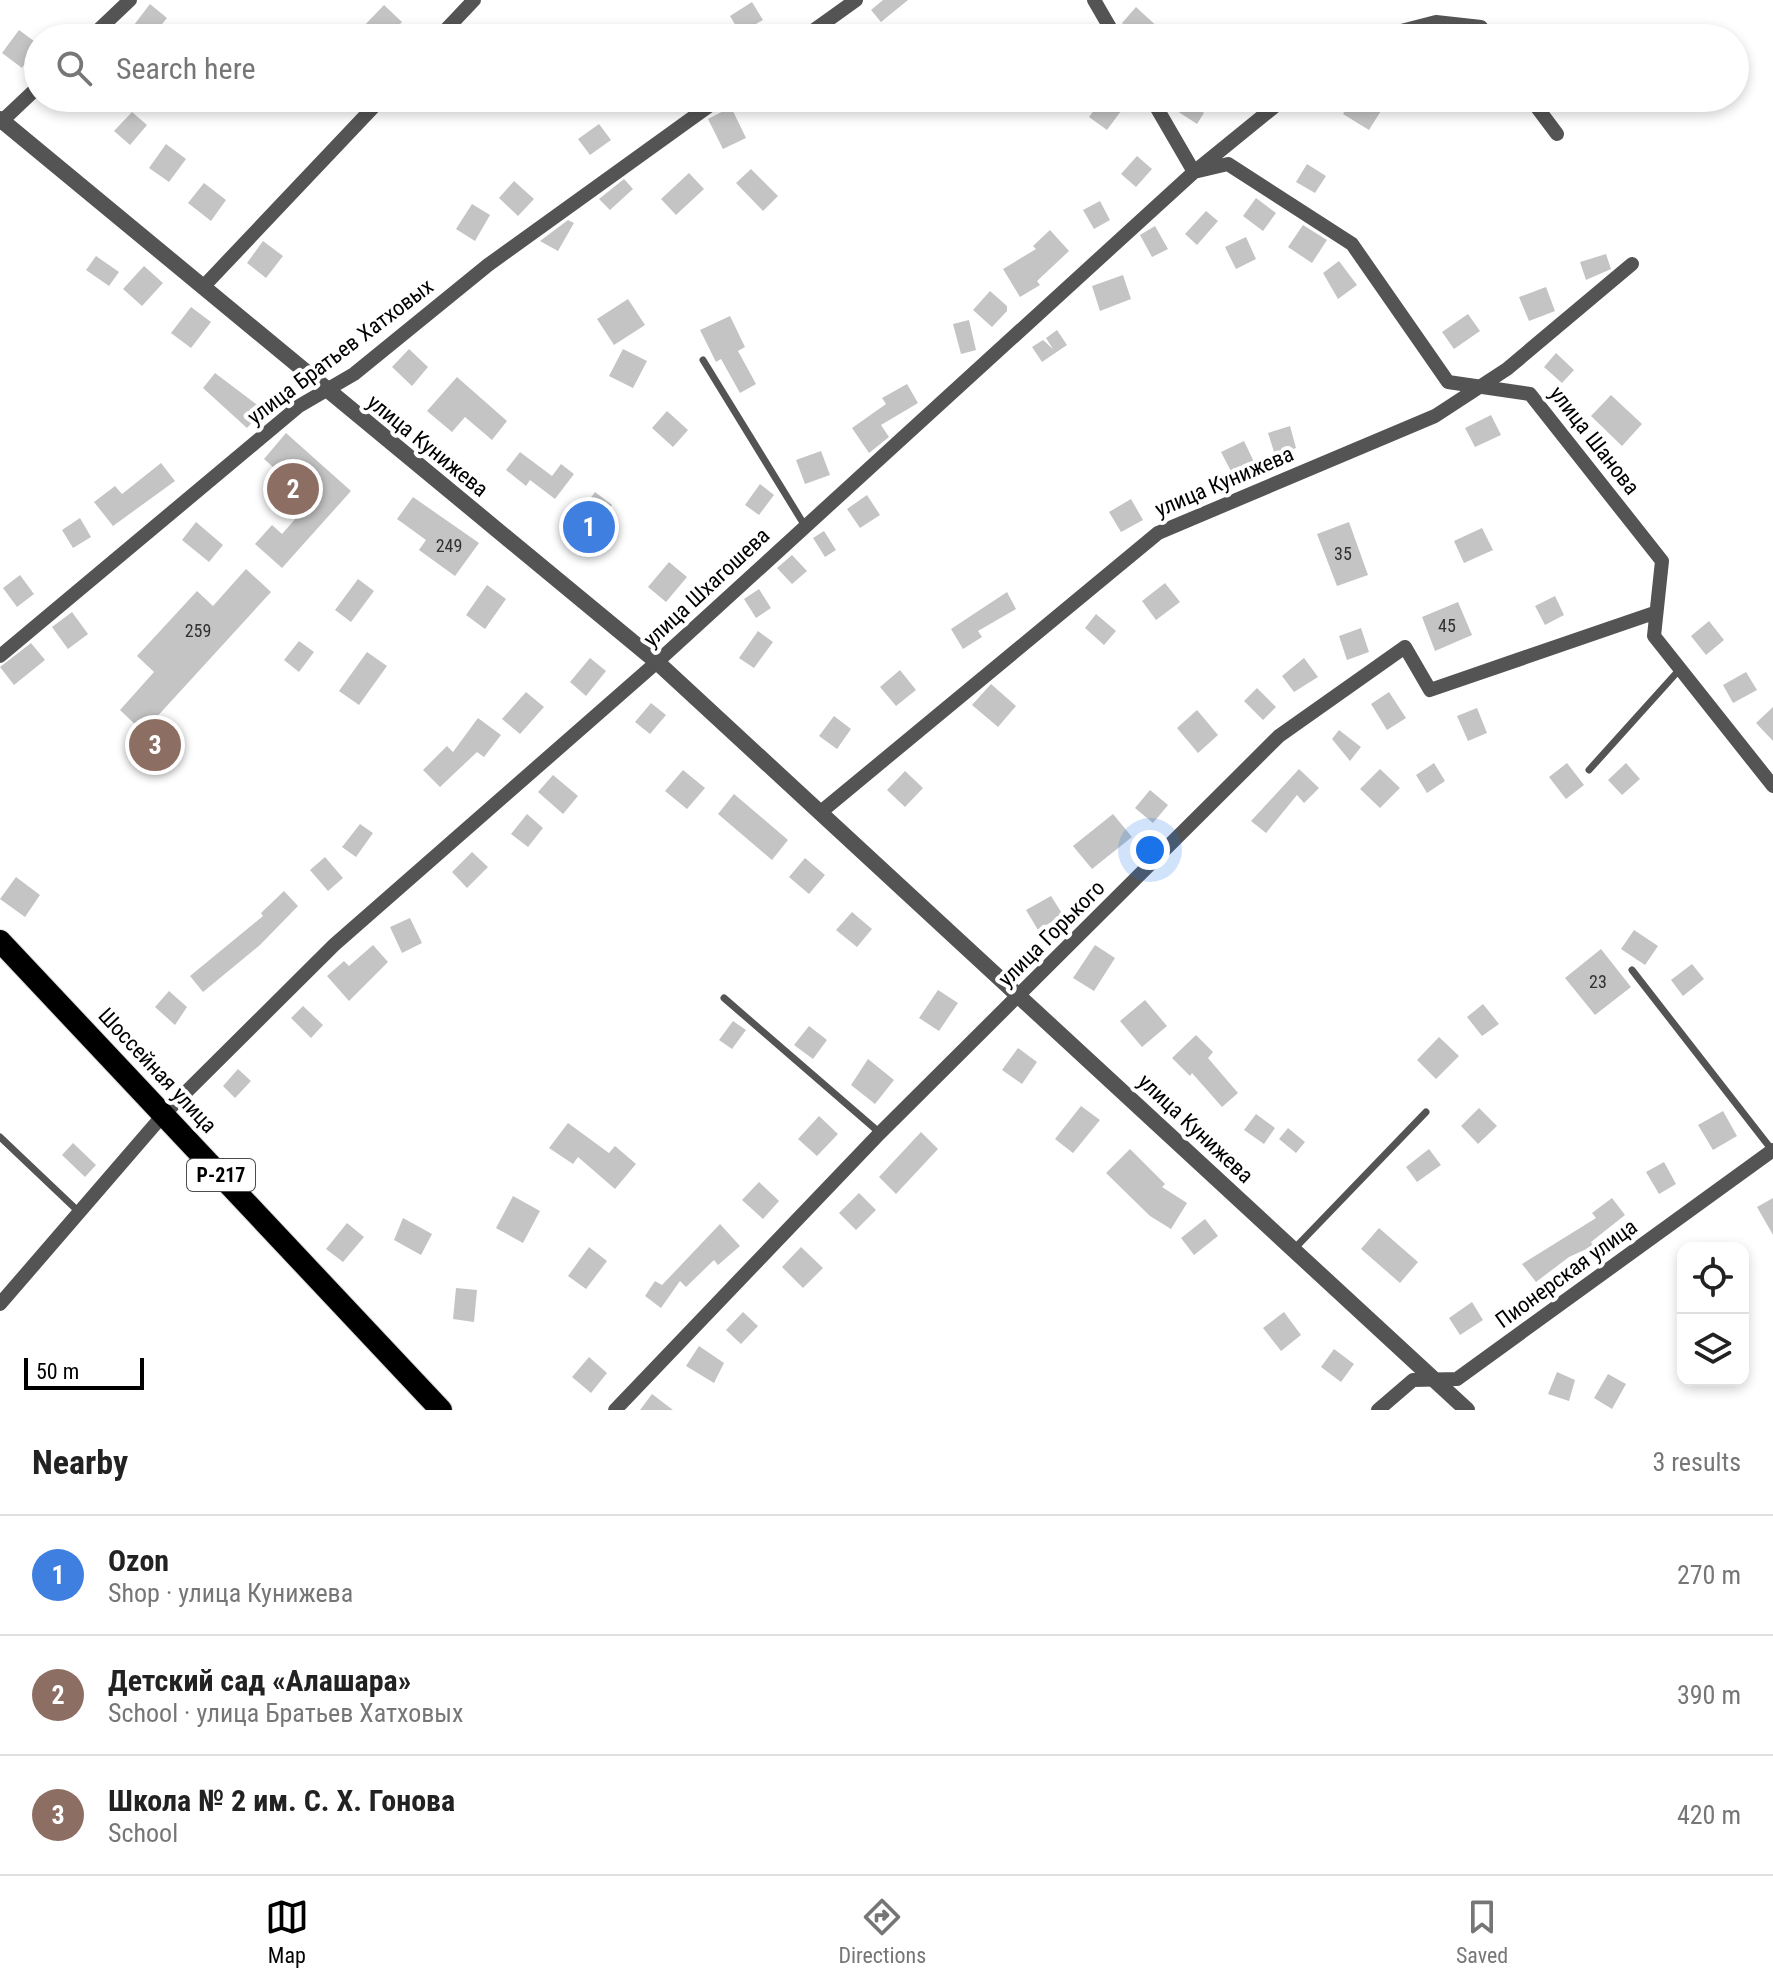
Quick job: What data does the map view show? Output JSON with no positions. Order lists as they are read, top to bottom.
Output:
{
  "streets": {
    "highway": ["Шоссейная улица", "Р-217"],
    "street": [
      "улица Братьев Хатховых",
      "улица Шанова",
      "улица Кунижева",
      "улица Шхагошева",
      "улица Горького",
      "Пионерская улица"
    ]
  },
  "crossings": [
    ["улица Братьев Хатховых", "улица Кунижева"],
    ["улица Шанова", "улица Кунижева"],
    ["улица Шанова", "улица Шхагошева"],
    ["улица Шанова", "улица Горького"],
    ["улица Кунижева", "улица Шхагошева"],
    ["улица Кунижева", "улица Горького"],
    ["улица Кунижева", "Пионерская улица"],
    ["улица Шхагошева", "Шоссейная улица"]
  ],
  "house_numbers": [
    "249",
    "35",
    "45",
    "259",
    "23"
  ],
  "scale_bar": "50 m",
  "page": {
    "search": "Search here",
    "pins": ["2", "1", "3"],
    "scale": "50 m",
    "heading": ["Nearby", "3 results"],
    "list": [
      {
        "mark": "1",
        "name": "Ozon",
        "note": "Shop · улица Кунижева",
        "value": "270 m"
      },
      {
        "mark": "2",
        "name": "Детский сад «Алашара»",
        "note": "School · улица Братьев Хатховых",
        "value": "390 m"
      },
      {
        "mark": "3",
        "name": "Школа № 2 им. С. Х. Гонова",
        "note": "School",
        "value": "420 m"
      }
    ],
    "nav": ["Map", "Directions", "Saved"]
  }
}
